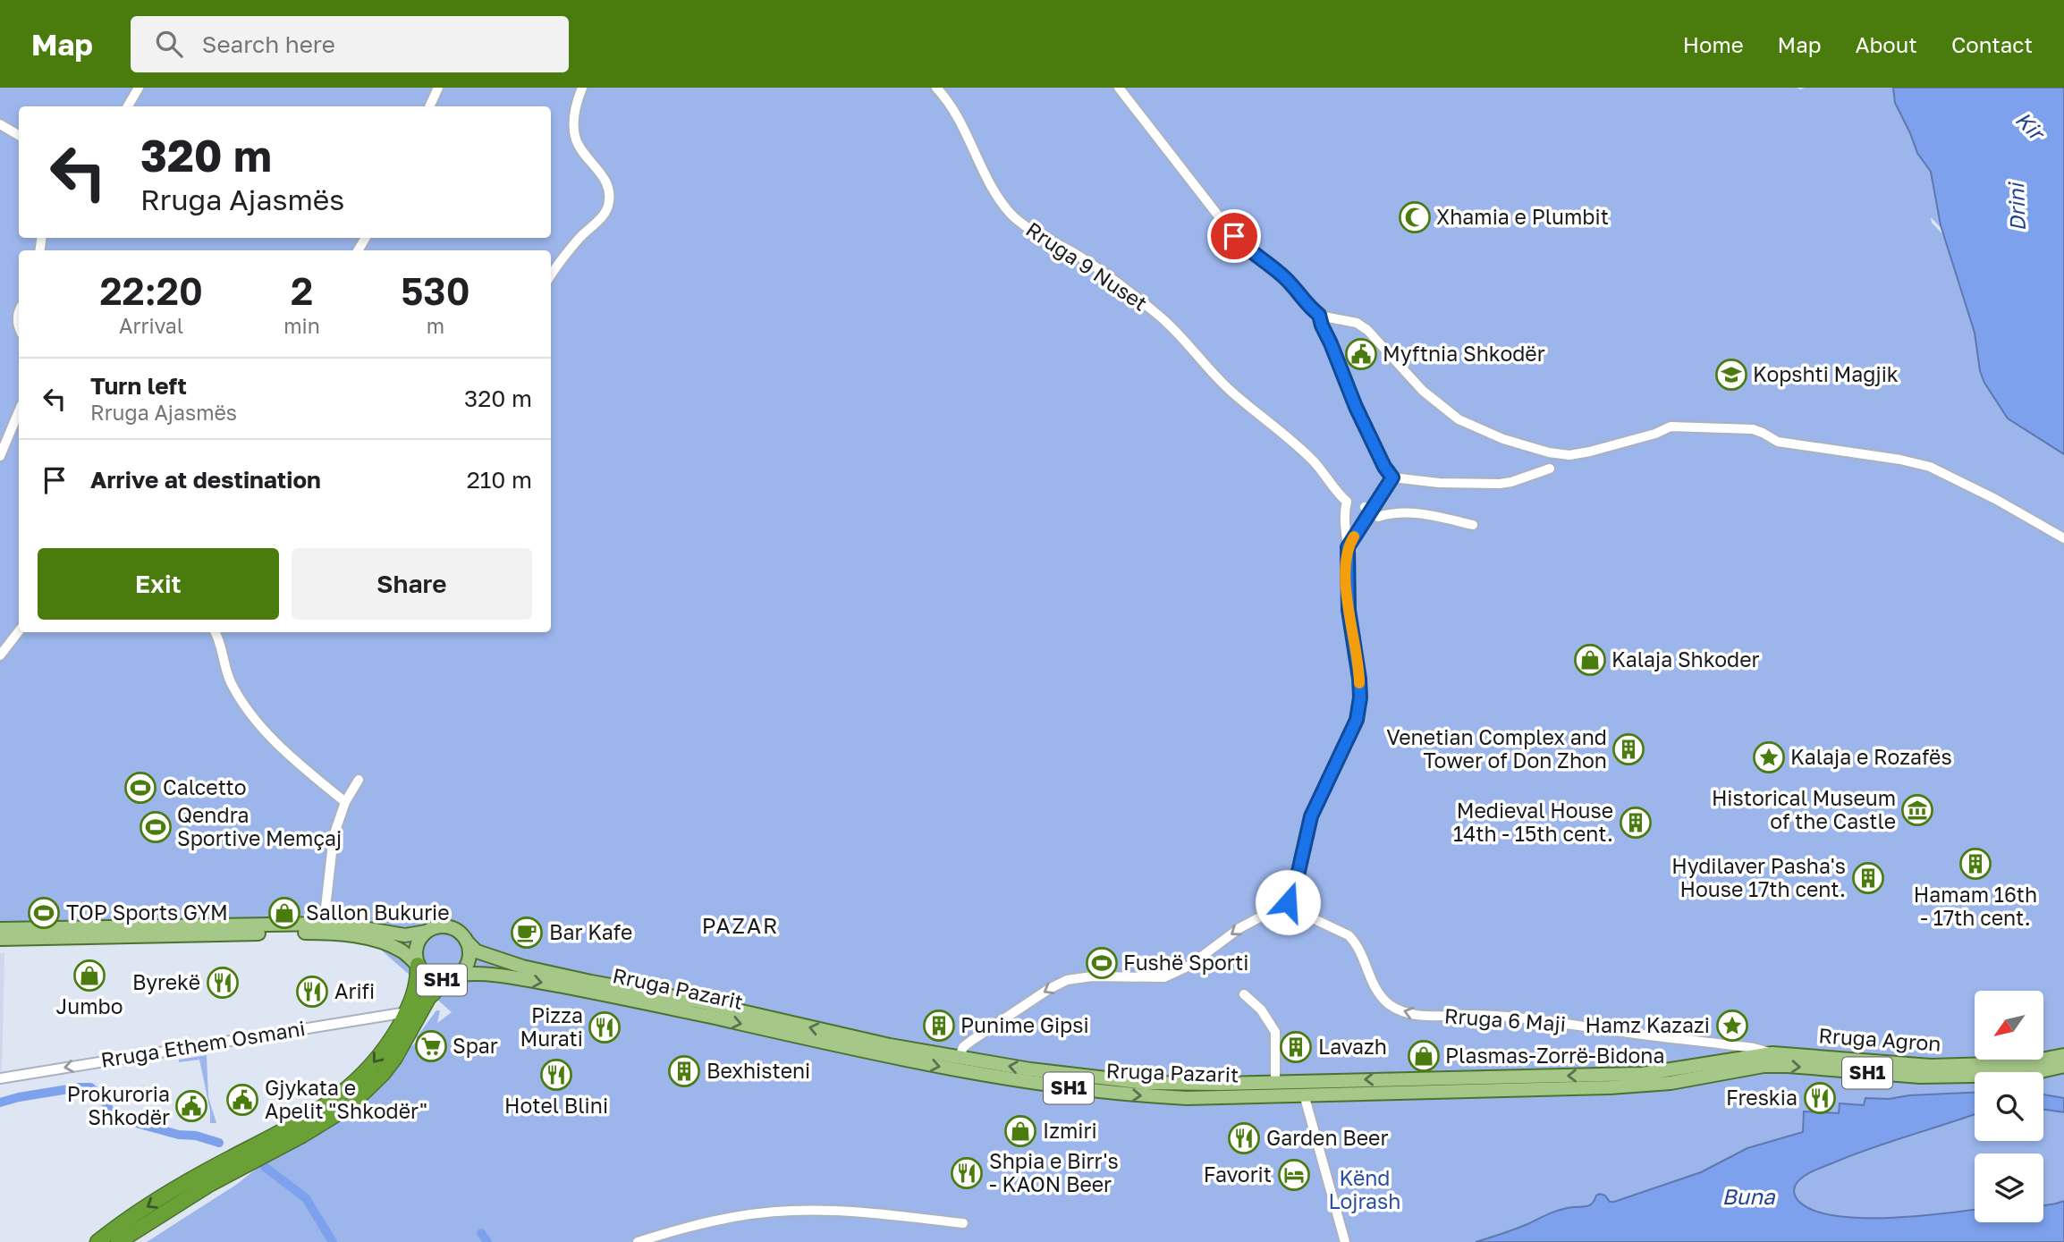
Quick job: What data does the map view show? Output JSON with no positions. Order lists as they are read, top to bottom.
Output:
{
  "streets": {
    "main road": ["SH1", "Rruga Pazarit", "Rruga Agron"],
    "street": ["Rruga 9 Nuset", "Rruga 6 Maji", "Rruga Ethem Osmani"]
  },
  "crossings": [
    ["SH1", "Rruga Pazarit"],
    ["Rruga Pazarit", "Rruga Agron"],
    ["Rruga 6 Maji", "Rruga Agron"]
  ],
  "one_way": ["Rruga 6 Maji", "Rruga Ethem Osmani"],
  "districts": ["PAZAR"],
  "water": ["Kir", "Drini", "Buna"],
  "parks": ["Kënd Lojrash"],
  "places": {
    "mosque": ["Xhamia e Plumbit"],
    "public building": ["Myftnia Shkodër", "Gjykata e Apelit \"Shkodër\"", "Prokuroria Shkodër"],
    "school or university": ["Kopshti Magjik"],
    "shop": [
      "Kalaja Shkoder",
      "Sallon Bukurie",
      "Jumbo",
      "Plasmas-Zorrë-Bidona",
      "Izmiri"
    ],
    "building": [
      "Venetian Complex and Tower of Don Zhon",
      "Medieval House 14th - 15th cent.",
      "Hamam 16th - 17th cent.",
      "Hydilaver Pasha's House 17th cent.",
      "Punime Gipsi",
      "Lavazh",
      "Bexhisteni"
    ],
    "place": ["Kalaja e Rozafës", "Hamz Kazazi"],
    "sports": [
      "Calcetto",
      "Qendra Sportive Memçaj",
      "TOP Sports GYM",
      "Fushë Sporti"
    ],
    "museum": ["Historical Museum of the Castle"],
    "cafe": ["Bar Kafe"],
    "restaurant": [
      "Byrekë",
      "Arifi",
      "Pizza Murati",
      "Hotel Blini",
      "Freskia",
      "Garden Beer",
      "Shpia e Birr's - KAON Beer"
    ],
    "supermarket": ["Spar"],
    "hotel": ["Favorit"]
  },
  "north": "bottom left",
  "page": {
    "header": "Map",
    "search": "Search here",
    "nav": [
      "Home",
      "Map",
      "About",
      "Contact"
    ],
    "turn": ["320 m", "Rruga Ajasmës"],
    "eta": [
      "22:20",
      "Arrival",
      "2",
      "min",
      "530",
      "m"
    ],
    "list": [
      {
        "name": "Turn left",
        "note": "Rruga Ajasmës",
        "value": "320 m"
      },
      {
        "name": "Arrive at destination",
        "value": "210 m"
      }
    ],
    "buttons": ["Exit", "Share"]
  }
}
